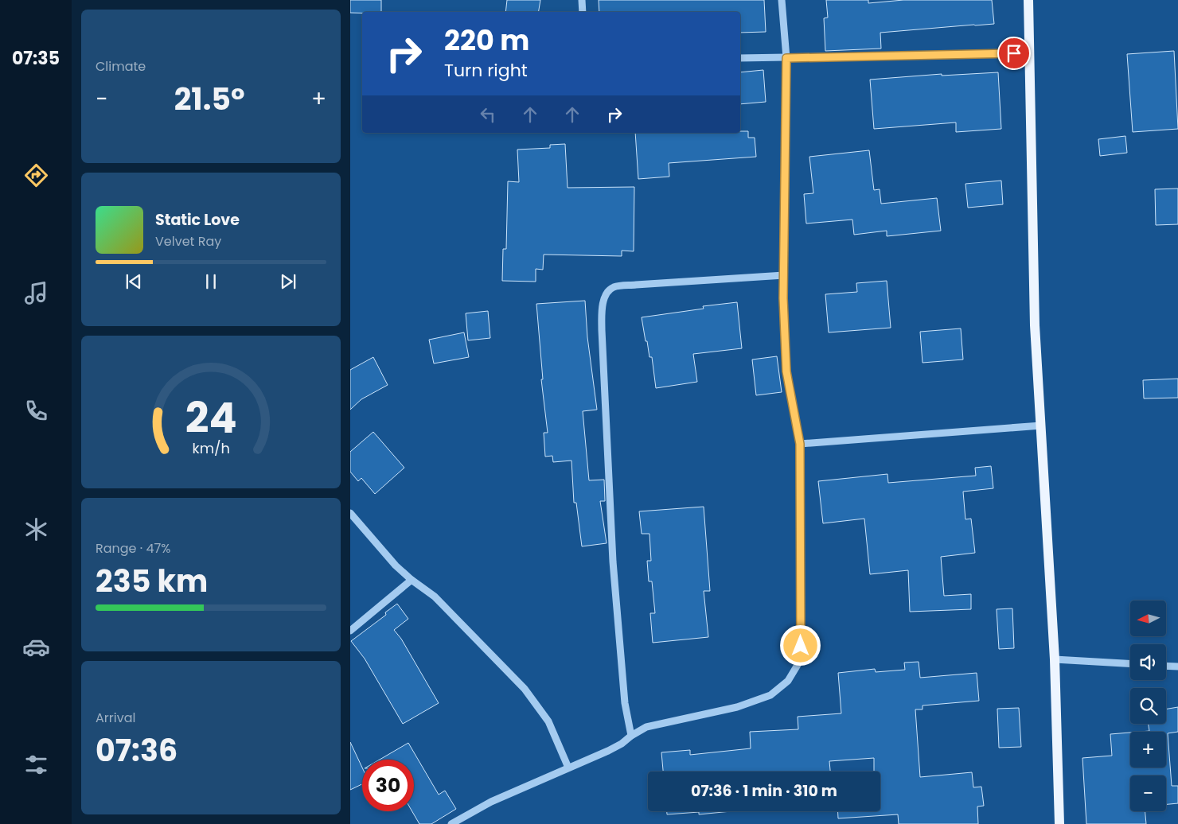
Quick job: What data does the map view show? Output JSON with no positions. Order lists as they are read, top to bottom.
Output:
{
  "north": "left",
  "page": {
    "tabs": "07:35",
    "tile": [
      "Climate",
      ["Range · 47%", "235 km"],
      ["Arrival", "07:36"]
    ],
    "turn": ["220 m", "Turn right"],
    "heat": ["−", "21.5°", "+"],
    "song": ["Static Love", "Velvet Ray"],
    "map_buttons": ["+", "−"],
    "limit": "30",
    "trip": "07:36 · 1 min · 310 m",
    "gauge": ["24", "km/h"]
  }
}
